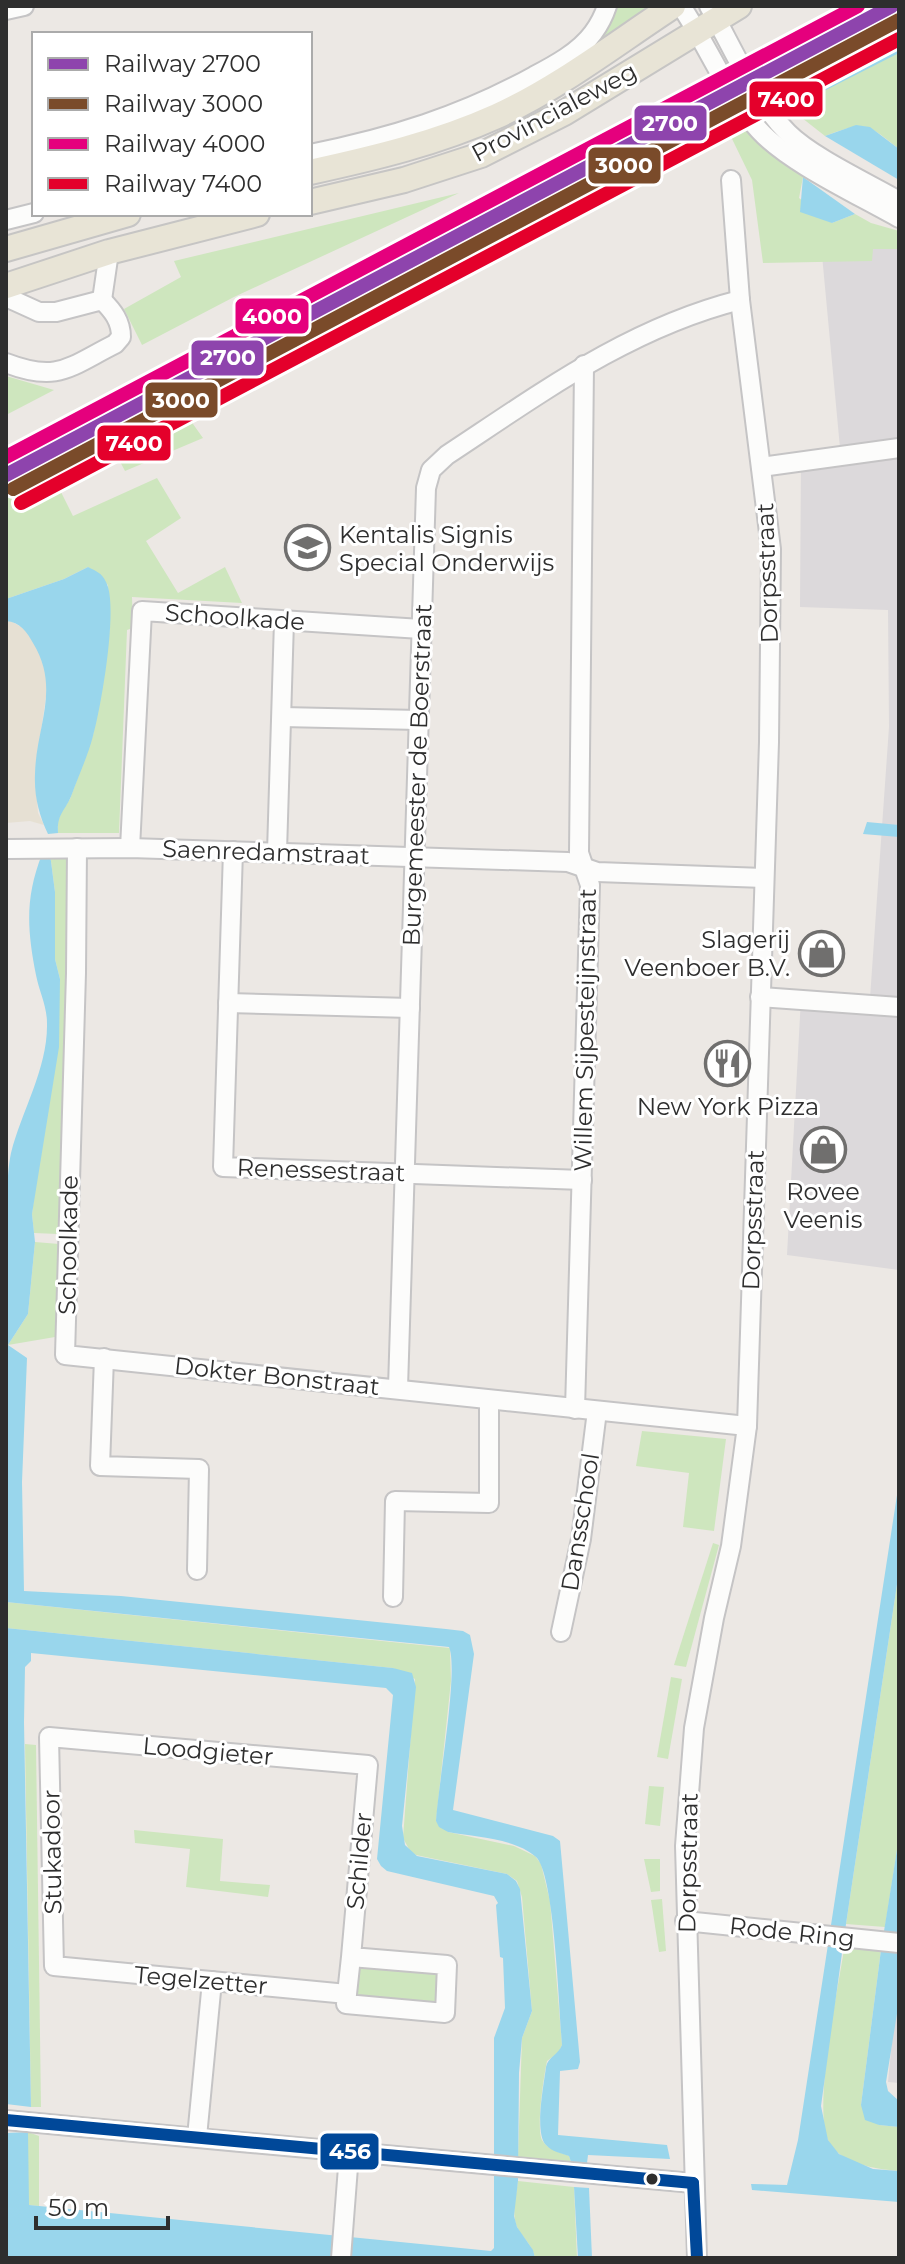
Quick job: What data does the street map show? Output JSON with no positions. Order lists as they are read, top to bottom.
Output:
{
  "streets": {
    "main road": ["Provincialeweg"],
    "street": [
      "Dorpsstraat",
      "Schoolkade",
      "Burgemeester de Boerstraat",
      "Saenredamstraat",
      "Willem Sijpesteijnstraat",
      "Renessestraat",
      "Dokter Bonstraat",
      "Dansschool",
      "Loodgieter",
      "Stukadoor",
      "Schilder",
      "Rode Ring",
      "Tegelzetter"
    ]
  },
  "crossings": [
    ["Dorpsstraat", "Burgemeester de Boerstraat"],
    ["Dorpsstraat", "Saenredamstraat"],
    ["Dorpsstraat", "Dokter Bonstraat"],
    ["Dorpsstraat", "Rode Ring"],
    ["Schoolkade", "Burgemeester de Boerstraat"],
    ["Schoolkade", "Saenredamstraat"],
    ["Schoolkade", "Dokter Bonstraat"],
    ["Burgemeester de Boerstraat", "Saenredamstraat"],
    ["Burgemeester de Boerstraat", "Willem Sijpesteijnstraat"],
    ["Burgemeester de Boerstraat", "Renessestraat"],
    ["Burgemeester de Boerstraat", "Dokter Bonstraat"],
    ["Saenredamstraat", "Willem Sijpesteijnstraat"],
    ["Saenredamstraat", "Renessestraat"],
    ["Willem Sijpesteijnstraat", "Renessestraat"],
    ["Willem Sijpesteijnstraat", "Dokter Bonstraat"],
    ["Dokter Bonstraat", "Dansschool"],
    ["Loodgieter", "Stukadoor"],
    ["Loodgieter", "Schilder"],
    ["Stukadoor", "Tegelzetter"],
    ["Schilder", "Tegelzetter"]
  ],
  "places": {
    "school or university": ["Kentalis Signis Special Onderwijs"],
    "shop": ["Slagerij Veenboer B.V.", "Rovee Veenis"],
    "restaurant": ["New York Pizza"]
  },
  "lines": [
    "rail line 2700",
    "rail line 4000",
    "rail line 3000",
    "rail line 7400",
    "transit line 456"
  ],
  "legend": [
    "Railway 2700",
    "Railway 3000",
    "Railway 4000",
    "Railway 7400"
  ],
  "scale_bar": "50 m"
}
